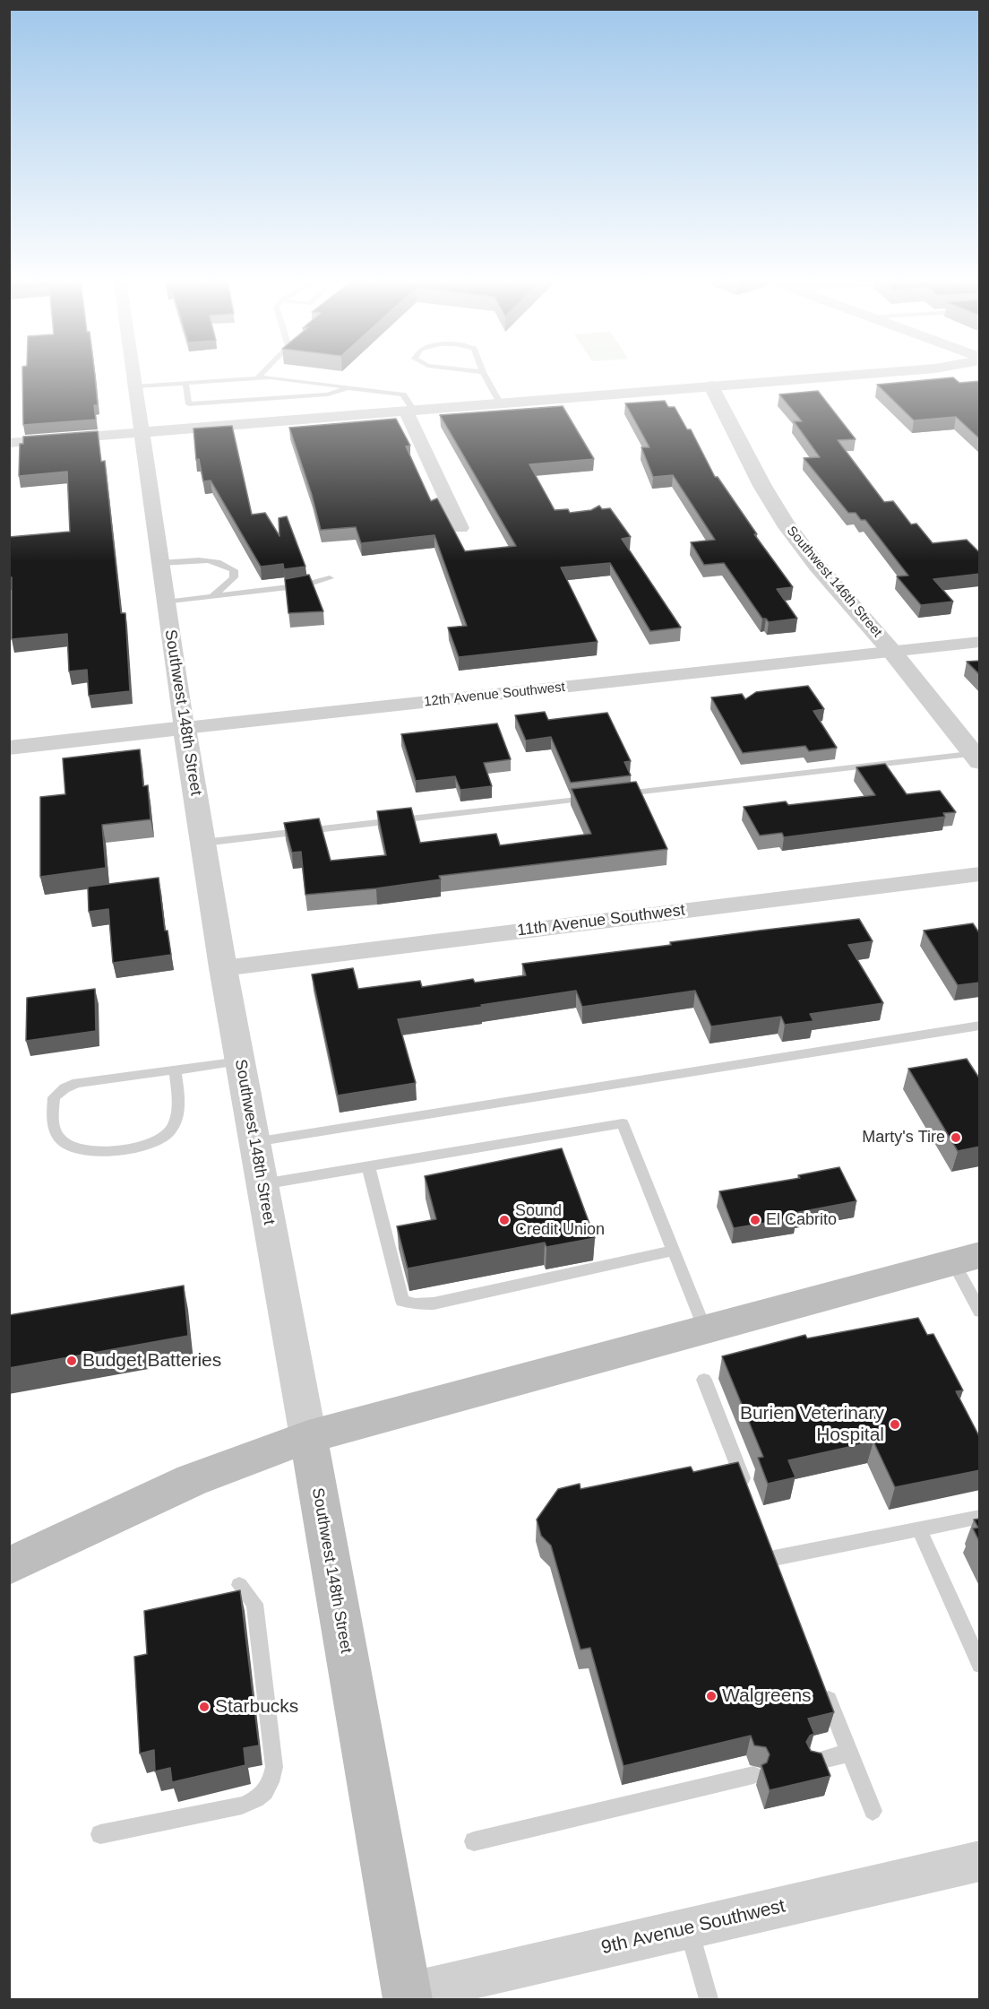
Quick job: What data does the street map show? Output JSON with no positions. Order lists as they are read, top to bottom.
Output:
{
  "streets": {
    "main road": ["Southwest 148th Street"],
    "street": [
      "Southwest 146th Street",
      "12th Avenue Southwest",
      "11th Avenue Southwest",
      "9th Avenue Southwest"
    ]
  },
  "crossings": [
    ["Southwest 146th Street", "12th Avenue Southwest"],
    ["12th Avenue Southwest", "Southwest 148th Street"],
    ["Southwest 148th Street", "11th Avenue Southwest"],
    ["Southwest 148th Street", "9th Avenue Southwest"]
  ],
  "places": [
    "Marty's Tire",
    "Sound Credit Union",
    "El Cabrito",
    "Budget Batteries",
    "Burien Veterinary Hospital",
    "Walgreens",
    "Starbucks"
  ]
}
